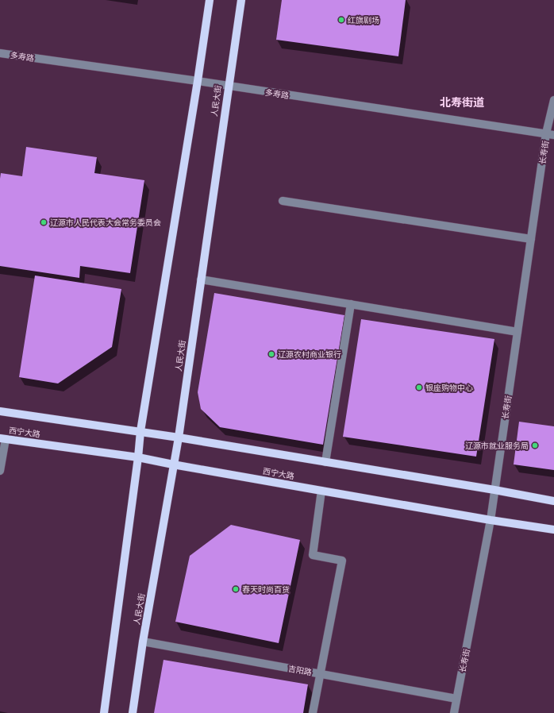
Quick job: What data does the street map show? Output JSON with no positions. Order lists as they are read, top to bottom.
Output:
{
  "streets": {
    "main road": ["人民大街", "西宁大路"],
    "street": ["多寿路", "长寿街", "吉阳路"]
  },
  "crossings": [
    ["多寿路", "人民大街"],
    ["多寿路", "长寿街"],
    ["人民大街", "西宁大路"],
    ["人民大街", "吉阳路"],
    ["长寿街", "西宁大路"],
    ["长寿街", "吉阳路"]
  ],
  "districts": ["北寿街道"],
  "places": [
    "红旗剧场",
    "辽源市人民代表大会常务委员会",
    "辽源农村商业银行",
    "银座购物中心",
    "辽源市就业服务局",
    "春天时尚百货"
  ]
}
